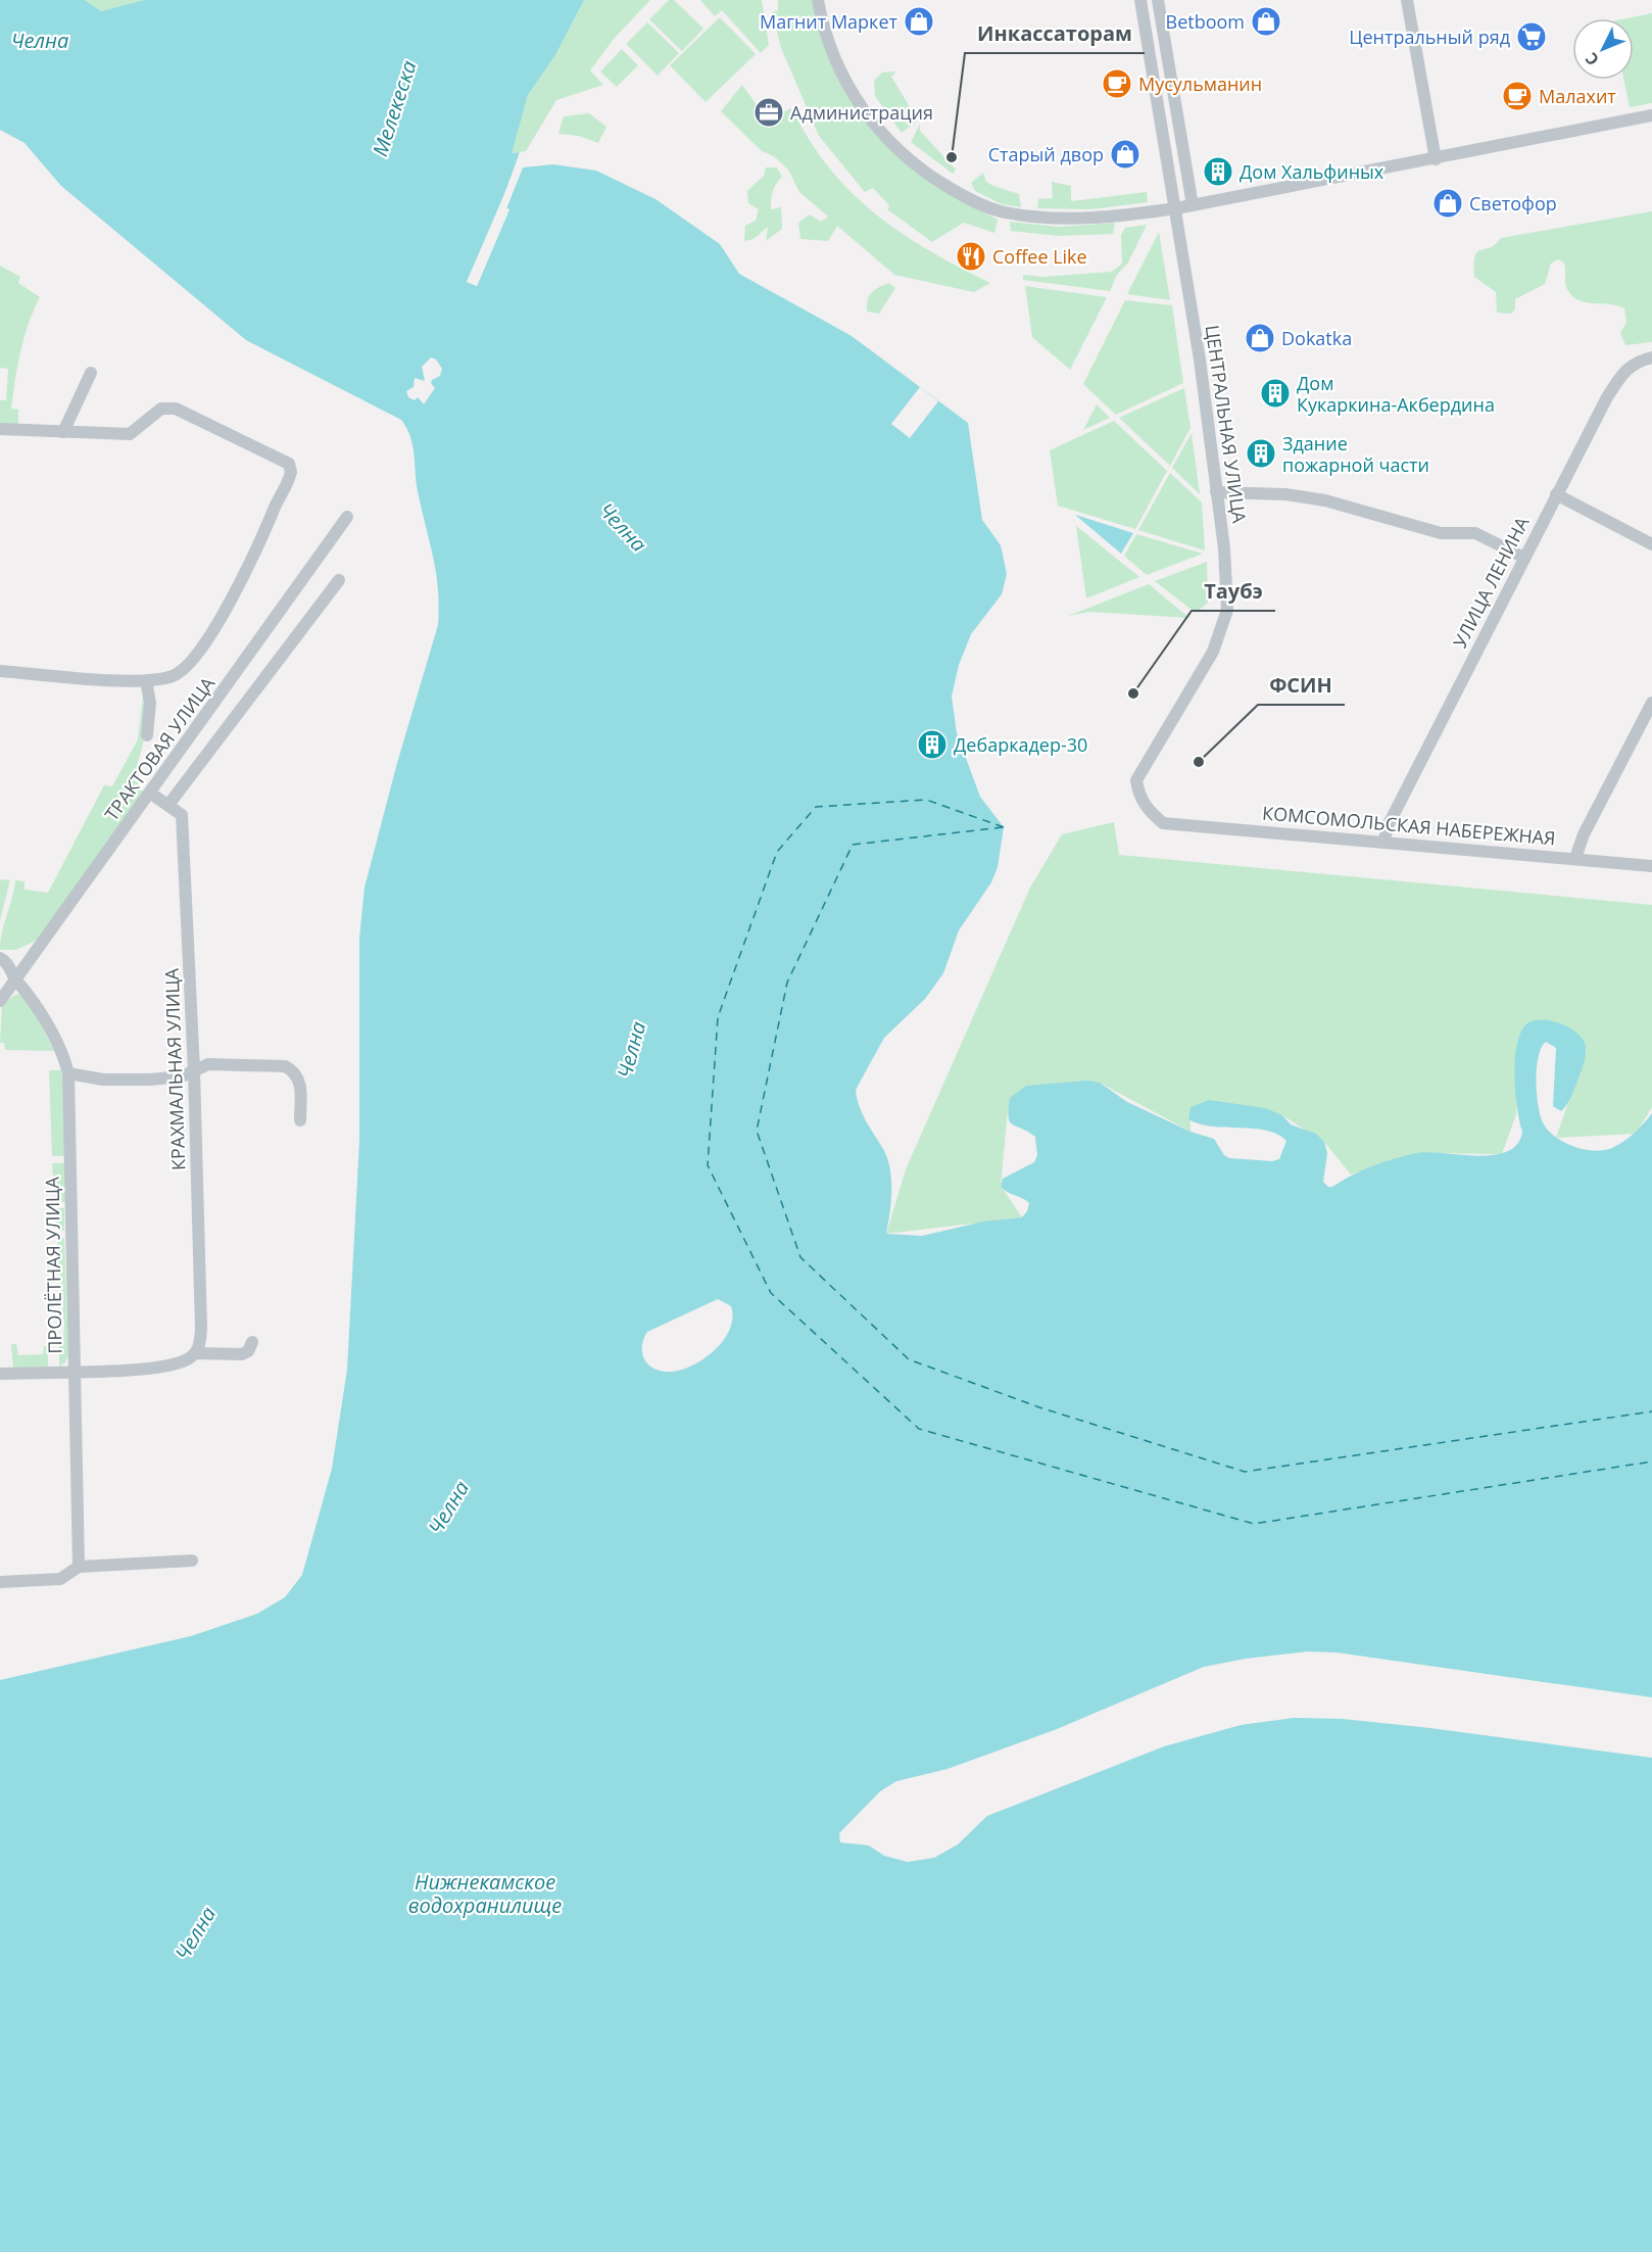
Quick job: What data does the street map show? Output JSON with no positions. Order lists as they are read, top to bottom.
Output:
{
  "streets": {
    "street": [
      "ЦЕНТРАЛЬНАЯ УЛИЦА",
      "УЛИЦА ЛЕНИНА",
      "ТРАКТОВАЯ УЛИЦА",
      "КОМСОМОЛЬСКАЯ НАБЕРЕЖНАЯ",
      "КРАХМАЛЬНАЯ УЛИЦА",
      "ПРОЛЁТНАЯ УЛИЦА"
    ]
  },
  "crossings": [
    ["ЦЕНТРАЛЬНАЯ УЛИЦА", "КОМСОМОЛЬСКАЯ НАБЕРЕЖНАЯ"],
    ["УЛИЦА ЛЕНИНА", "КОМСОМОЛЬСКАЯ НАБЕРЕЖНАЯ"],
    ["ТРАКТОВАЯ УЛИЦА", "КРАХМАЛЬНАЯ УЛИЦА"],
    ["ТРАКТОВАЯ УЛИЦА", "ПРОЛЁТНАЯ УЛИЦА"]
  ],
  "water": ["Челна", "Мелекеска", "Нижнекамское водохранилище"],
  "places": {
    "shop": [
      "Магнит Маркет",
      "Betboom",
      "Старый двор",
      "Светофор",
      "Dokatka"
    ],
    "supermarket": ["Центральный ряд"],
    "cafe": ["Мусульманин", "Малахит"],
    "office": ["Администрация"],
    "other": ["Инкассаторам", "Таубэ", "ФСИН"],
    "building": [
      "Дом Хальфиных",
      "Дом Кукаркина-Акбердина",
      "Здание пожарной части",
      "Дебаркадер-30"
    ],
    "restaurant": ["Coffee Like"]
  },
  "north": "bottom left"
}
